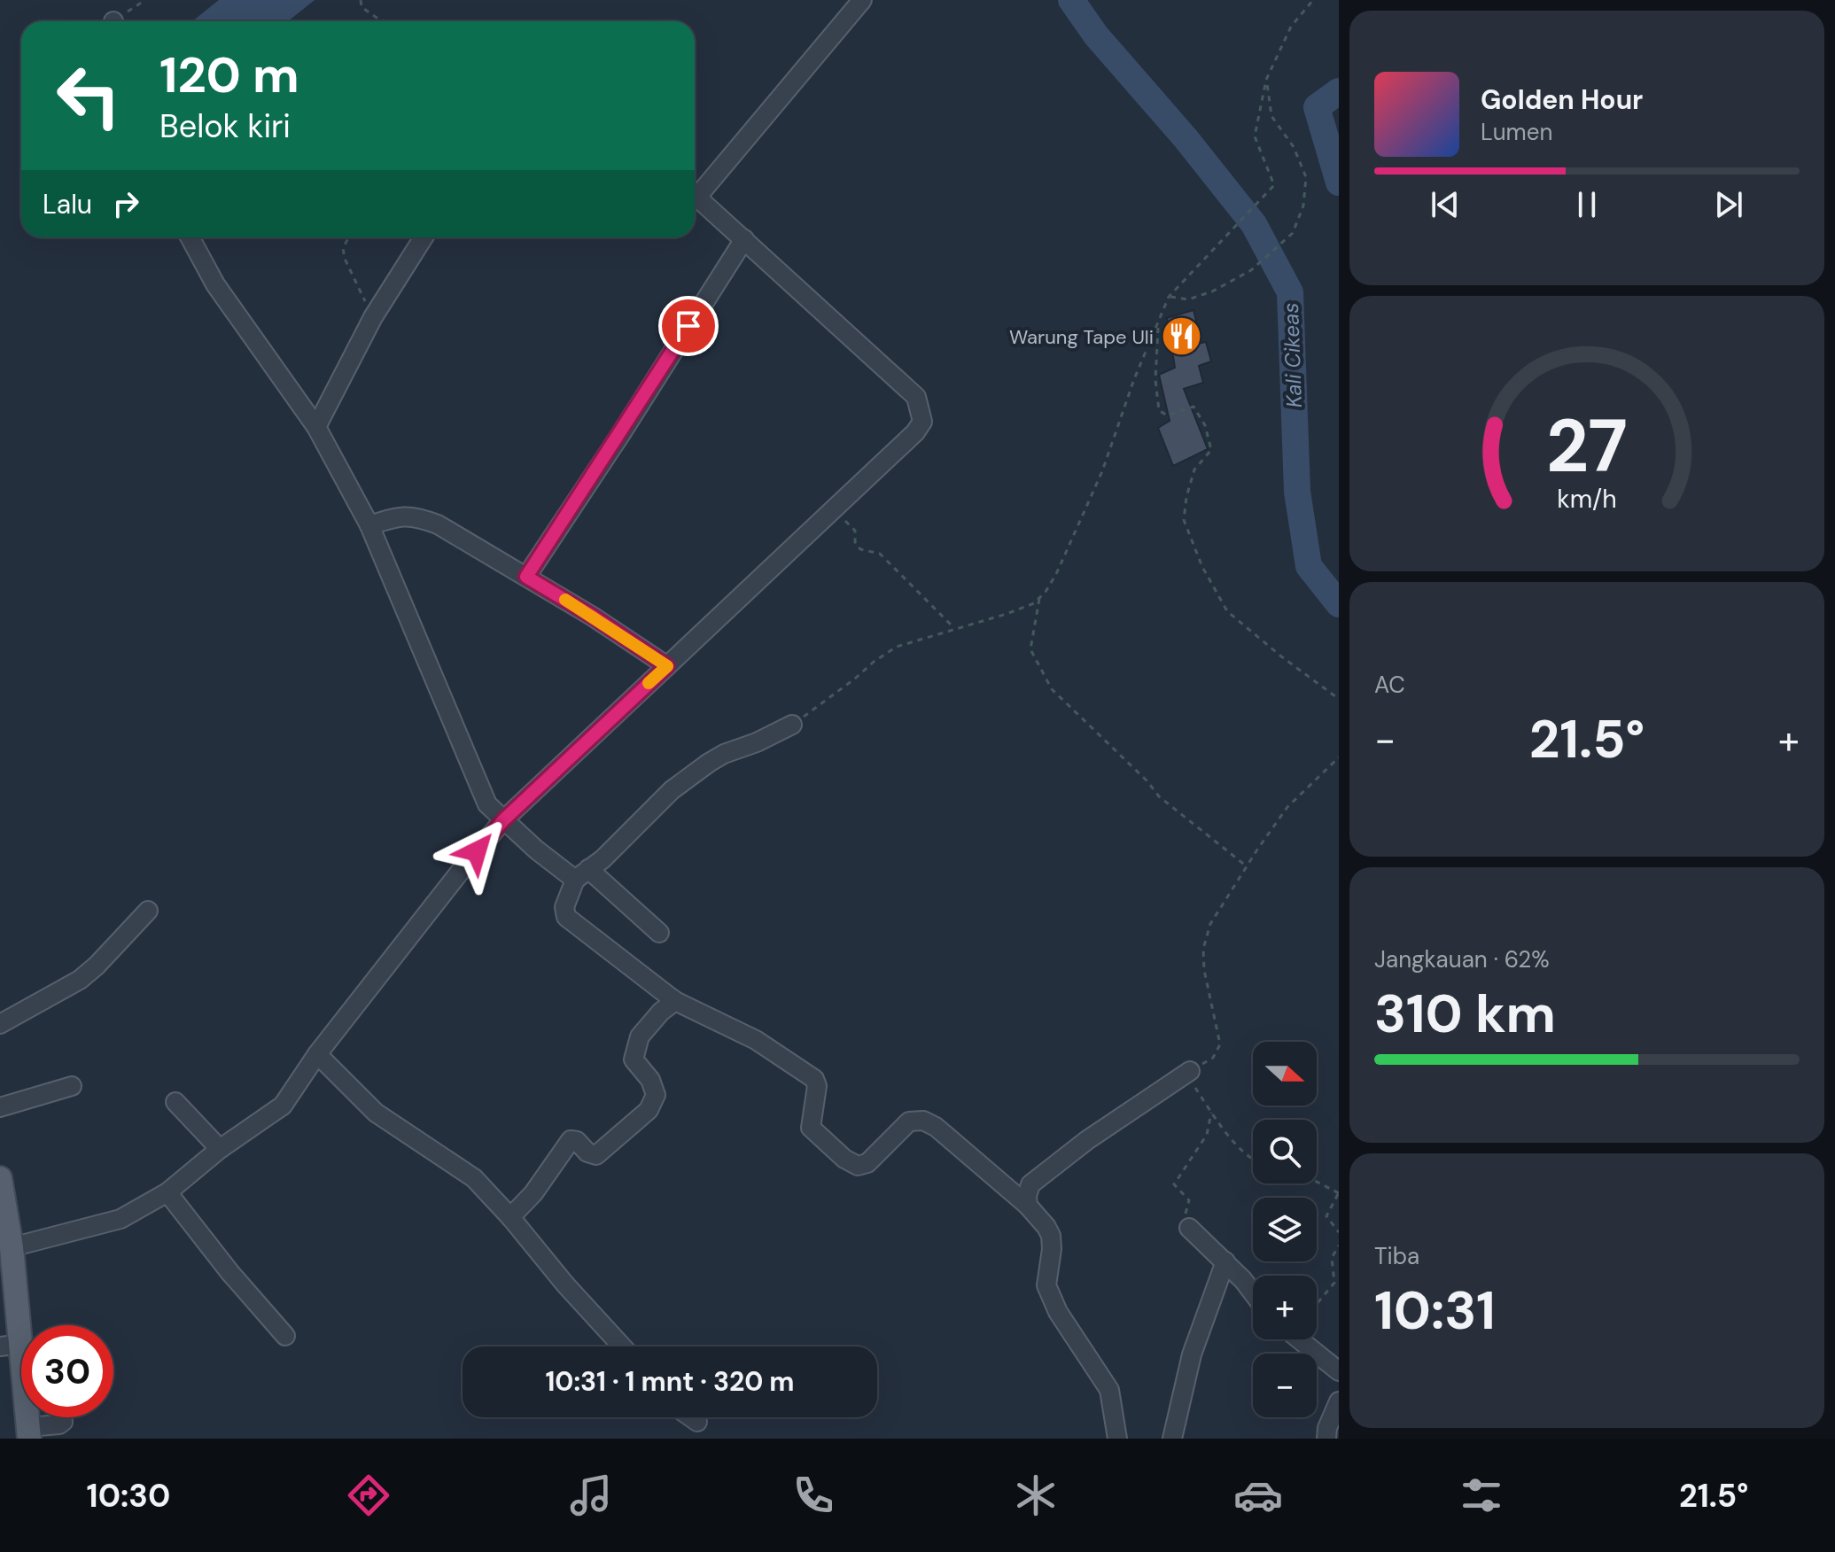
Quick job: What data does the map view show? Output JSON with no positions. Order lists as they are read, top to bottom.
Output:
{
  "water": ["Kali Cikeas"],
  "places": {
    "restaurant": ["Warung Tape Uli"]
  },
  "north": "right",
  "page": {
    "turn": ["120 m", "Belok kiri"],
    "song": ["Golden Hour", "Lumen"],
    "then": "Lalu",
    "tile": [
      "AC",
      ["Jangkauan · 62%", "310 km"],
      ["Tiba", "10:31"]
    ],
    "heat": ["−", "21.5°", "+"],
    "map_buttons": ["+", "−"],
    "limit": "30",
    "trip": "10:31 · 1 mnt · 320 m",
    "tabs": ["10:30", "21.5°"],
    "gauge": ["27", "km/h"]
  }
}
